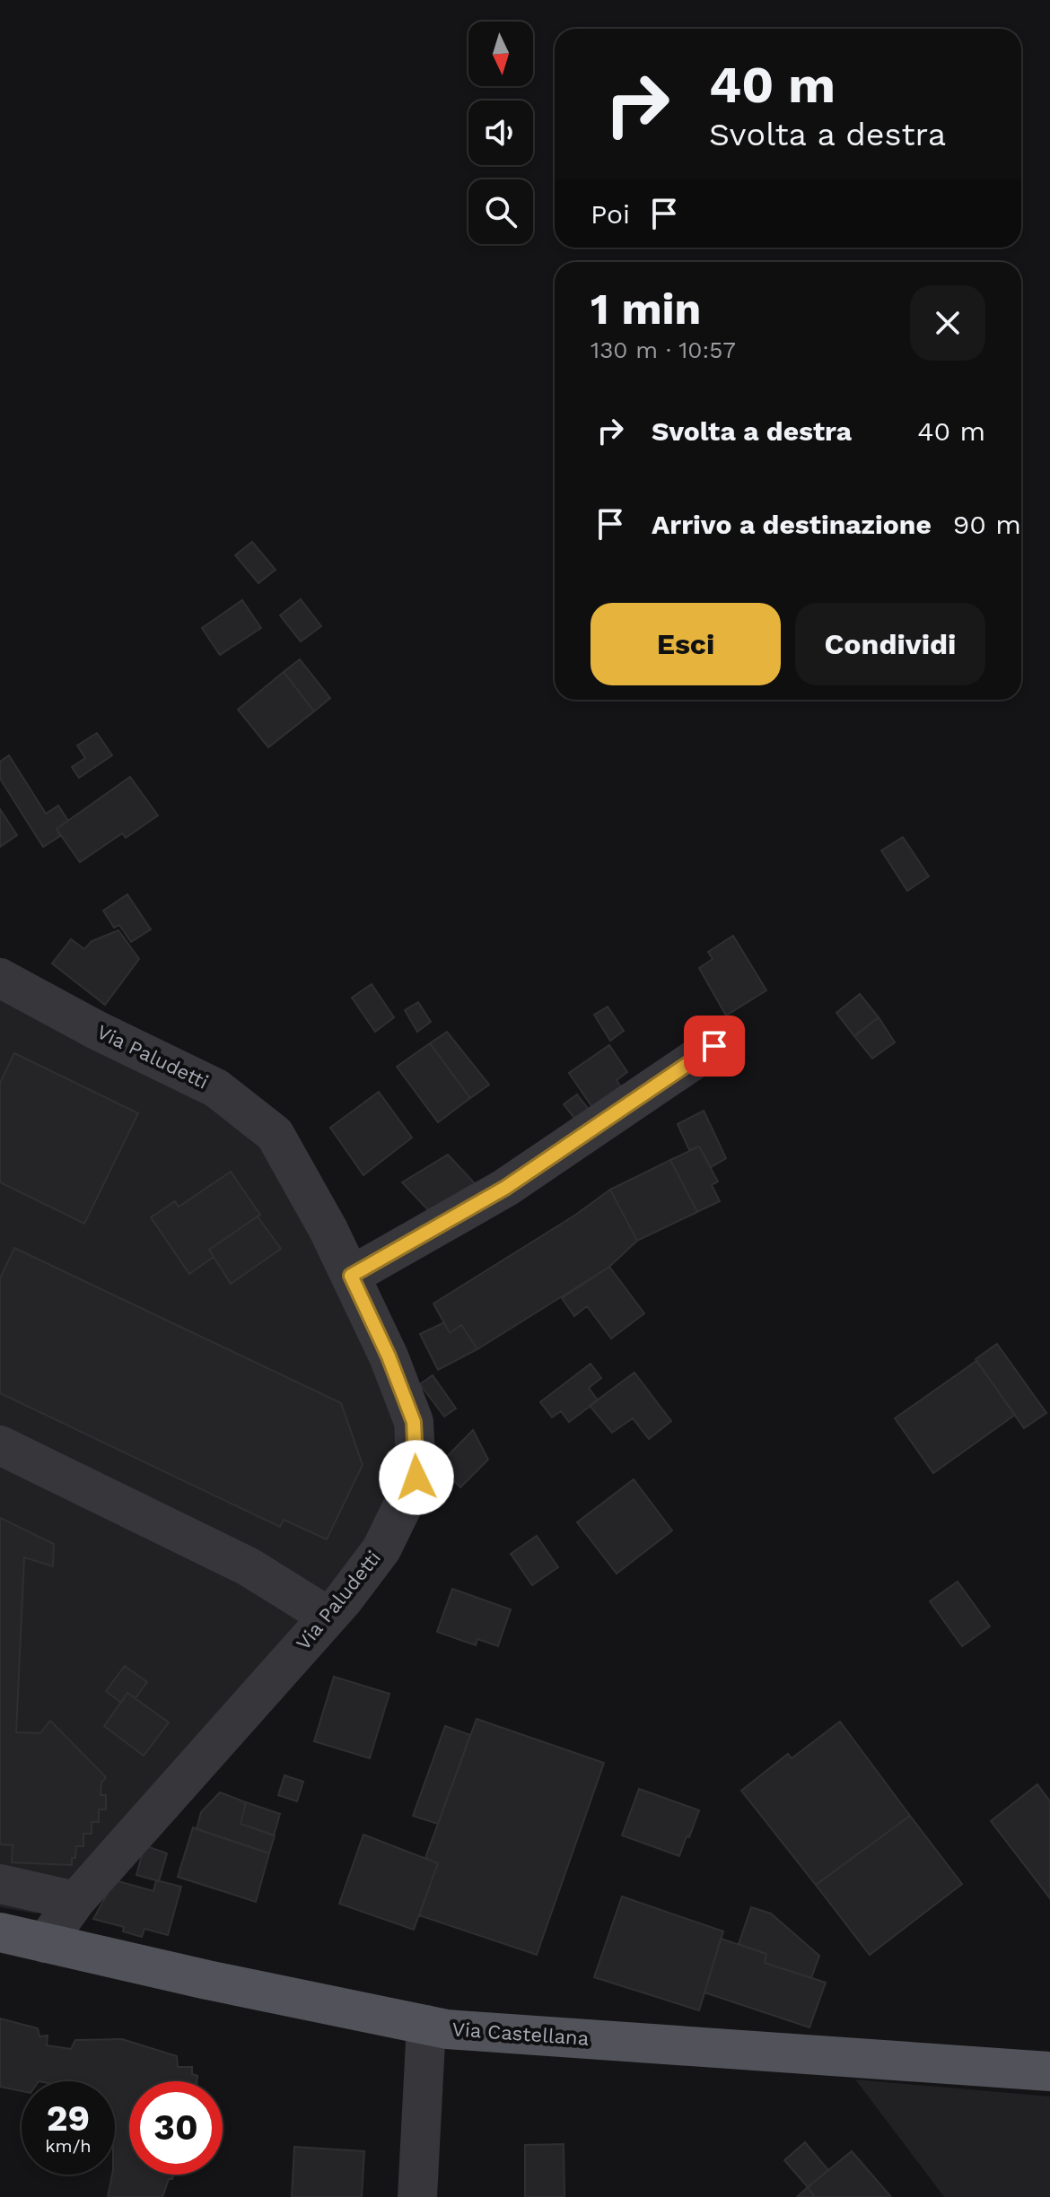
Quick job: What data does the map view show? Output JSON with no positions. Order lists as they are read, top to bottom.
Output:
{
  "streets": {
    "main road": ["Via Castellana"],
    "street": ["Via Paludetti"]
  },
  "crossings": [
    ["Via Paludetti", "Via Castellana"]
  ],
  "north": "bottom",
  "page": {
    "turn": ["40 m", "Svolta a destra"],
    "then": "Poi",
    "heading": ["1 min", "130 m · 10:57"],
    "list": [
      {
        "name": "Svolta a destra",
        "value": "40 m"
      },
      {
        "name": "Arrivo a destinazione",
        "value": "90 m"
      }
    ],
    "buttons": ["Esci", "Condividi"],
    "speed": "29 km/h",
    "limit": "30"
  }
}
